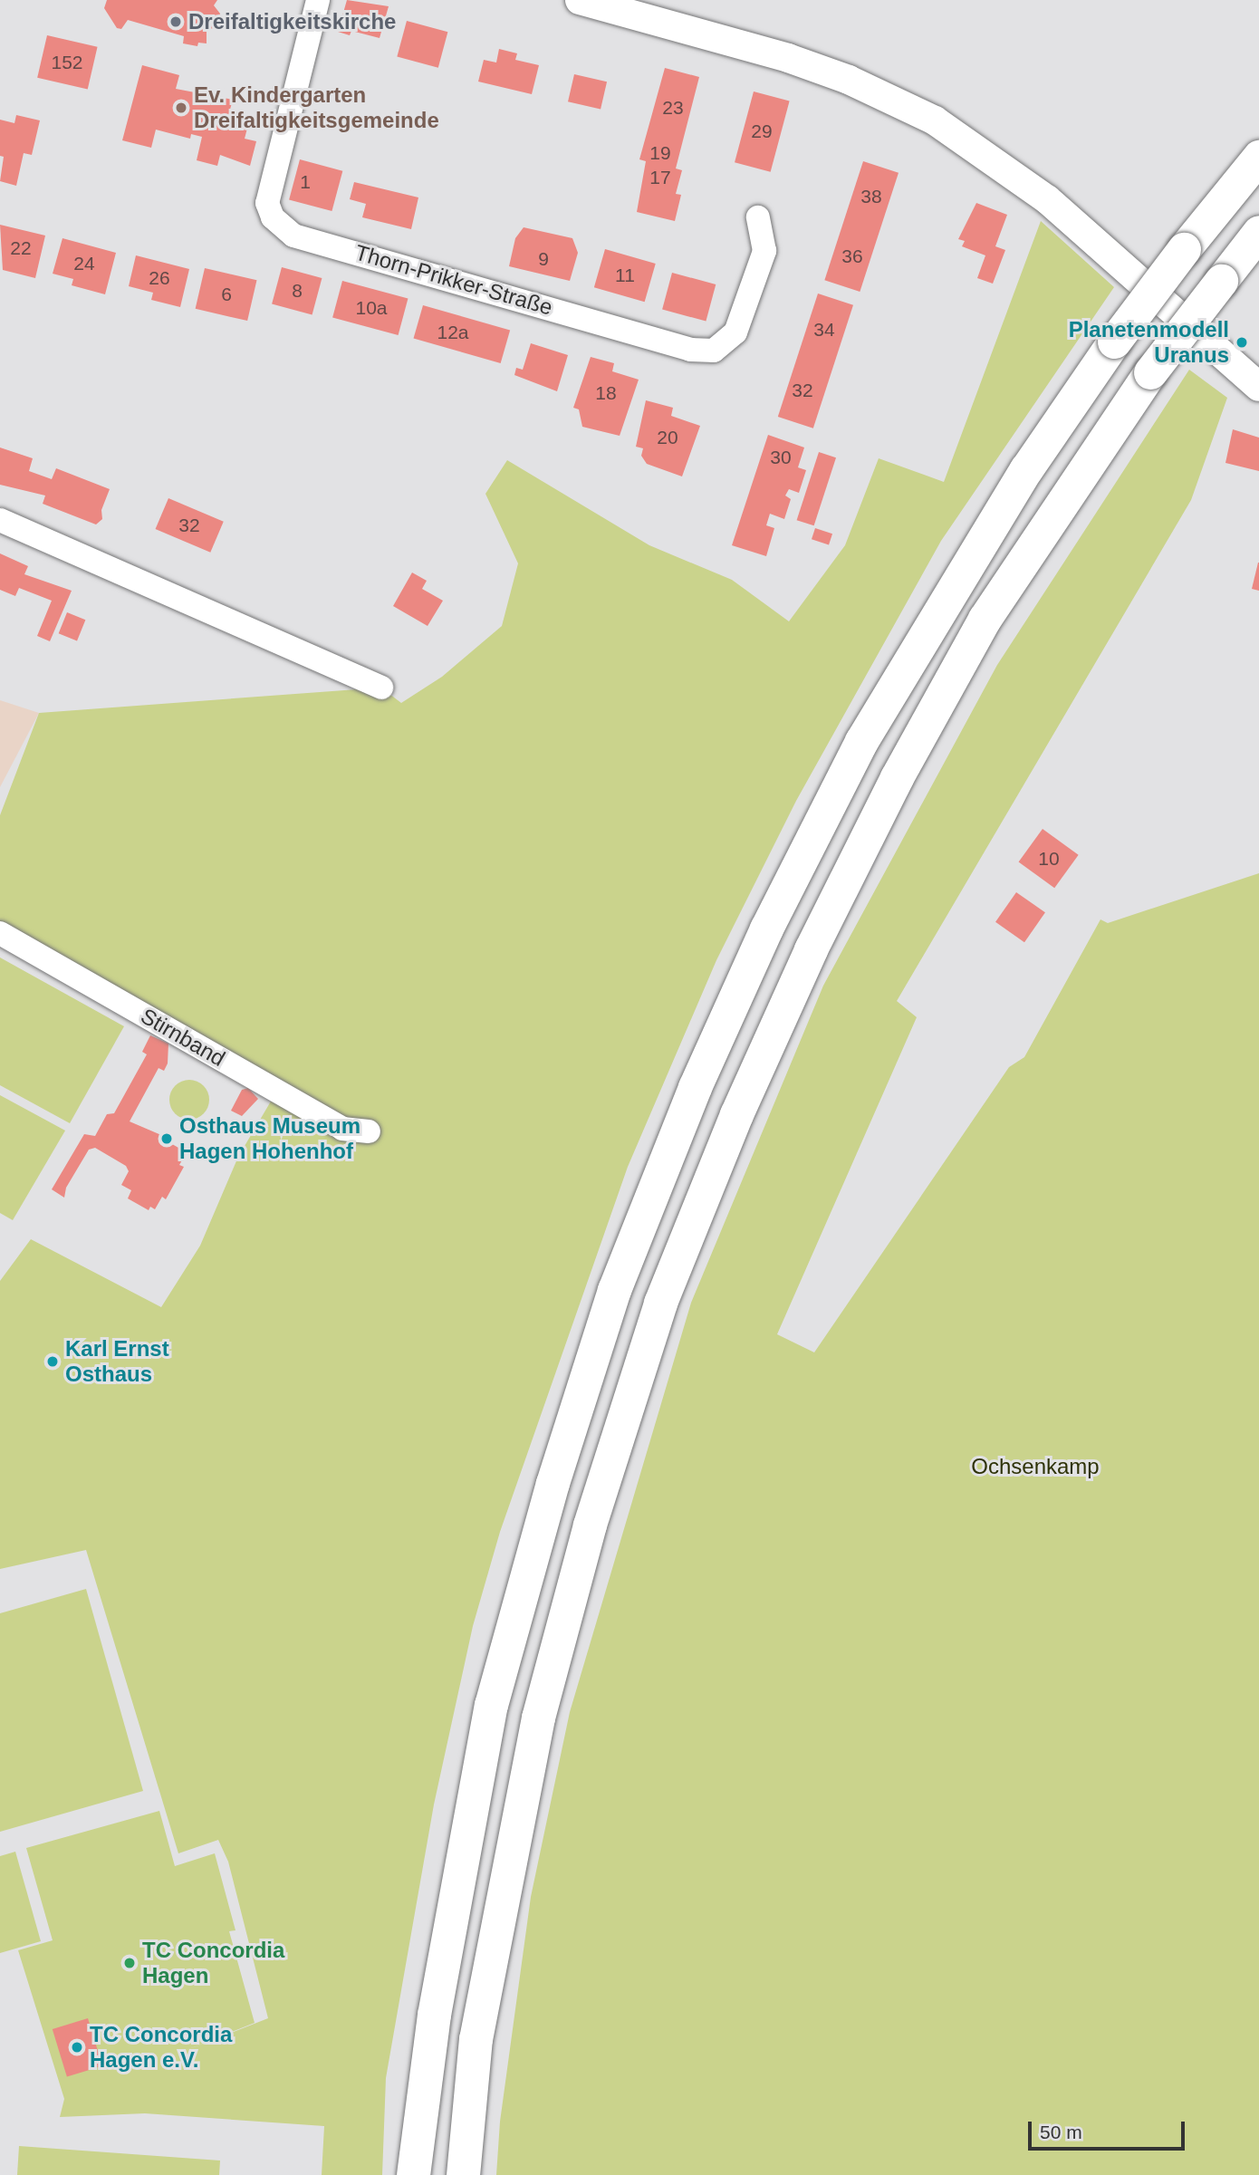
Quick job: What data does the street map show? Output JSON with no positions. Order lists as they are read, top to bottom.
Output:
{
  "streets": {
    "street": ["Thorn-Prikker-Straße", "Stirnband"]
  },
  "parks": ["Ochsenkamp"],
  "places": [
    "Dreifaltigkeitskirche",
    "Ev. Kindergarten Dreifaltigkeitsgemeinde",
    "Planetenmodell Uranus",
    "Osthaus Museum Hagen Hohenhof",
    "Karl Ernst Osthaus",
    "TC Concordia Hagen",
    "TC Concordia Hagen e.V."
  ],
  "house_numbers": [
    "152",
    "23",
    "29",
    "19",
    "17",
    "1",
    "38",
    "22",
    "36",
    "9",
    "24",
    "11",
    "26",
    "8",
    "6",
    "10a",
    "34",
    "12a",
    "32",
    "18",
    "20",
    "30",
    "32",
    "10"
  ],
  "scale_bar": "50 m"
}
